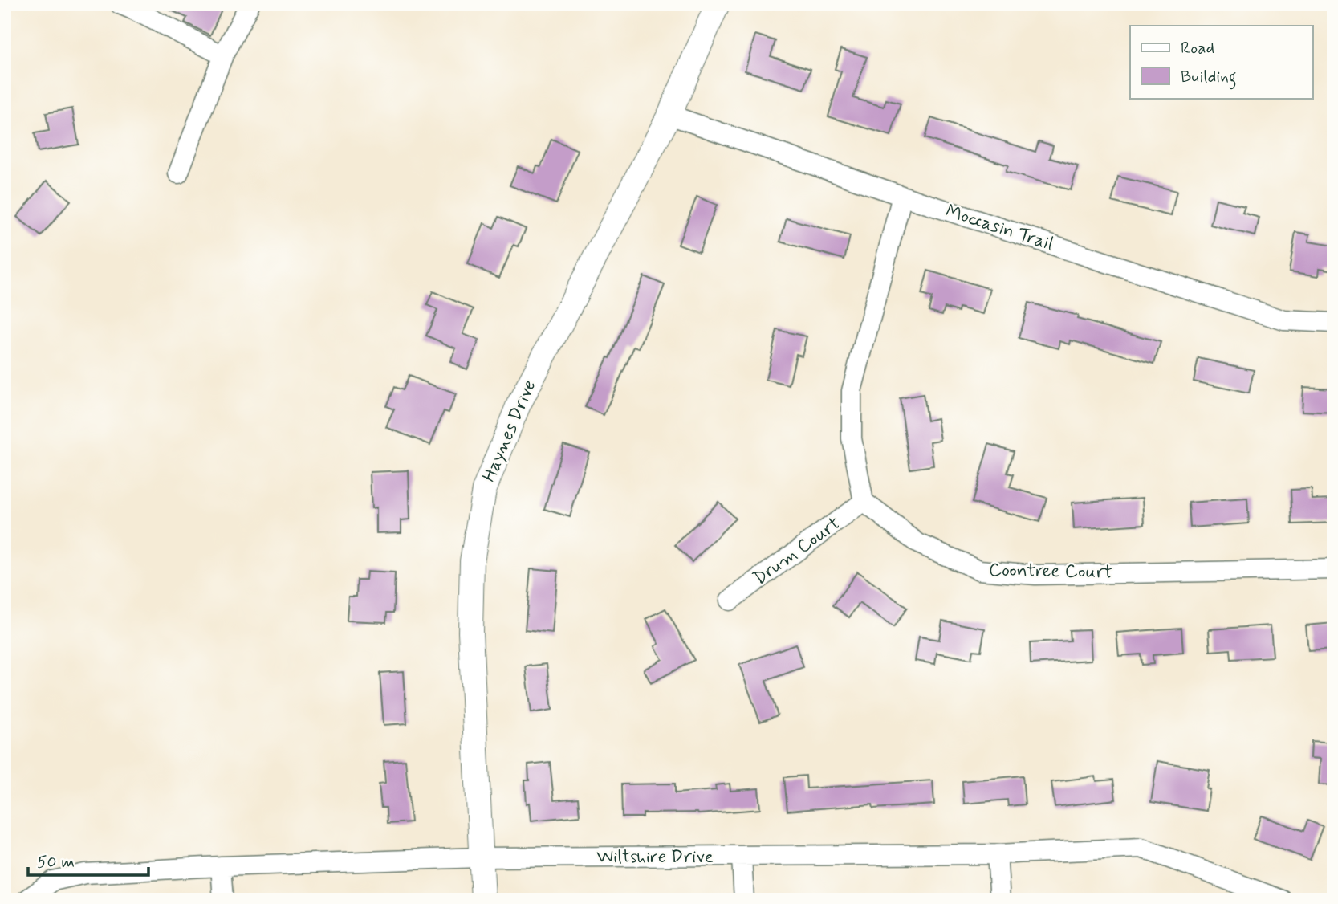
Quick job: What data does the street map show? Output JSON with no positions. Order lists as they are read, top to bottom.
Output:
{
  "streets": {
    "street": [
      "Moccasin Trail",
      "Haynes Drive",
      "Drum Court",
      "Coontree Court",
      "Wiltshire Drive"
    ]
  },
  "crossings": [
    ["Moccasin Trail", "Haynes Drive"],
    ["Haynes Drive", "Wiltshire Drive"],
    ["Drum Court", "Coontree Court"]
  ],
  "legend": ["Road", "Building"],
  "scale_bar": "50 m"
}
